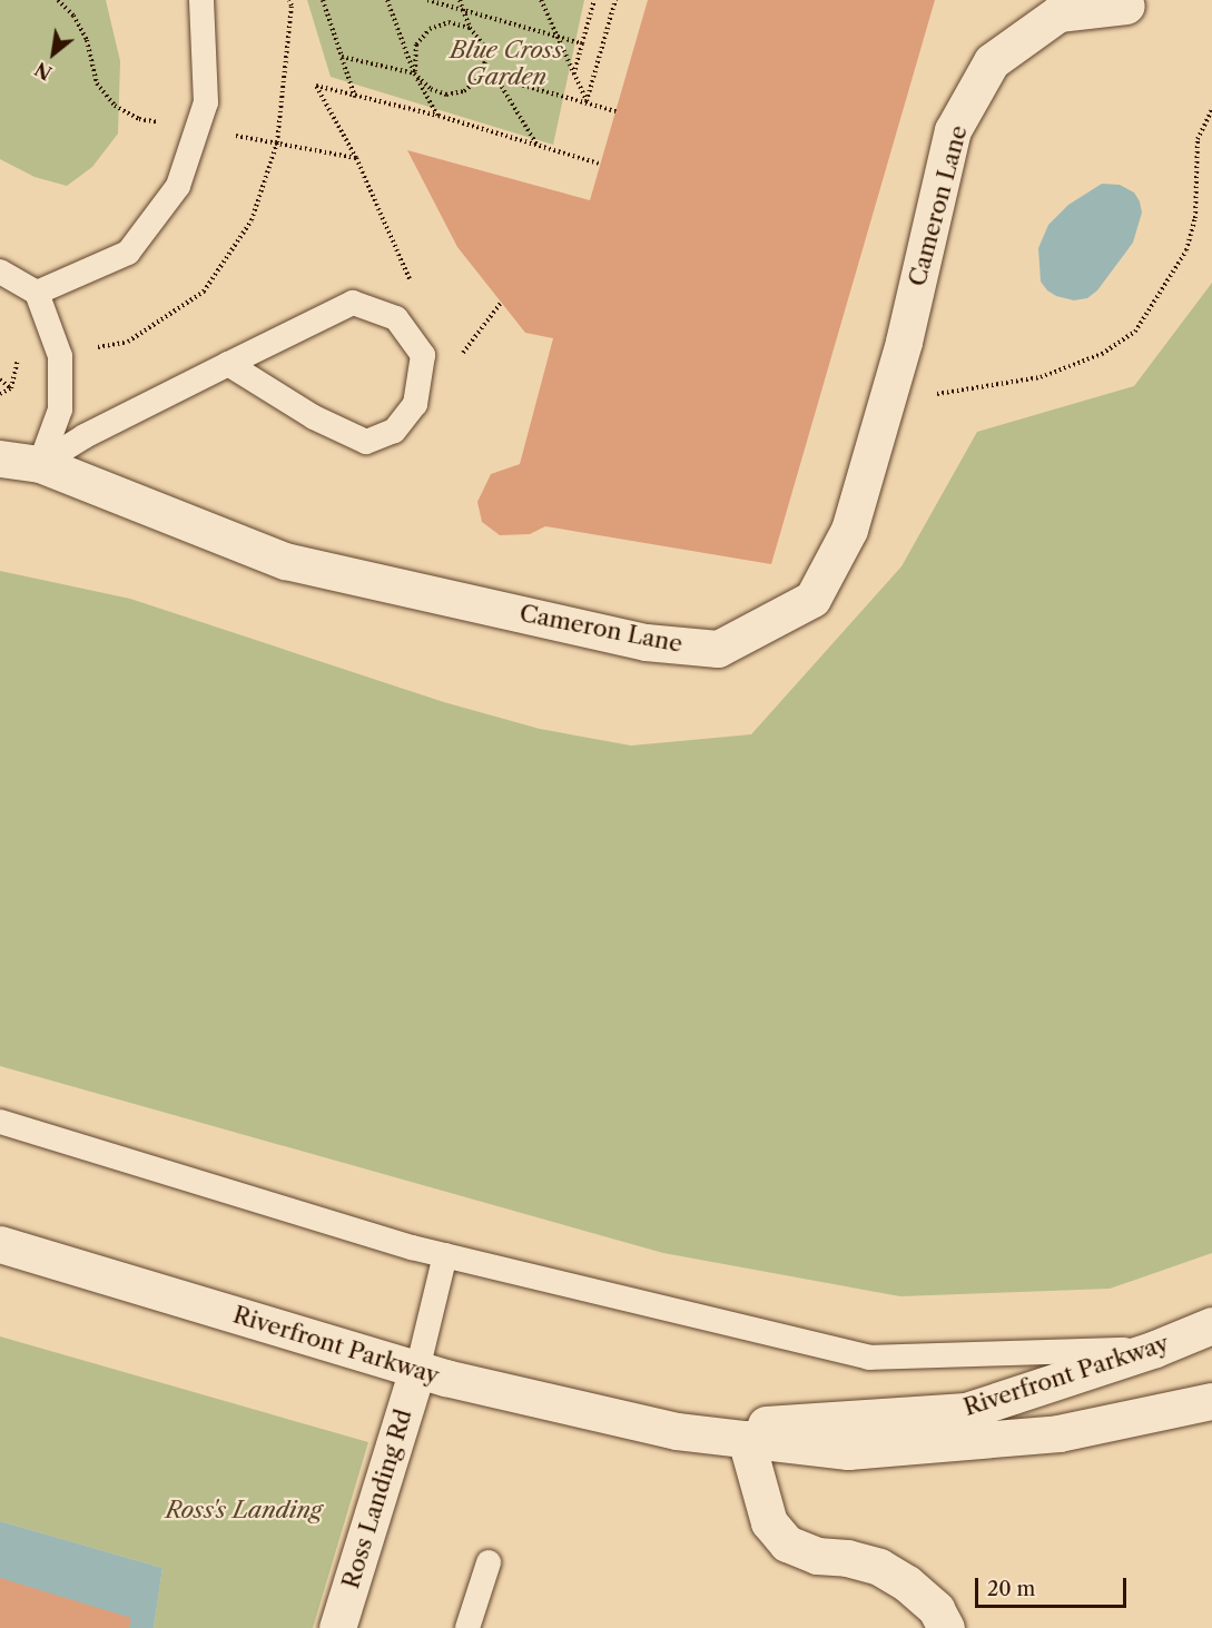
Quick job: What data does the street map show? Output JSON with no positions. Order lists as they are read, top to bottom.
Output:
{
  "streets": {
    "street": ["Cameron Lane", "Riverfront Parkway", "Ross Landing Rd"]
  },
  "crossings": [
    ["Riverfront Parkway", "Ross Landing Rd"]
  ],
  "parks": ["Blue Cross Garden", "Ross's Landing"],
  "scale_bar": "20 m",
  "north": "bottom left"
}
